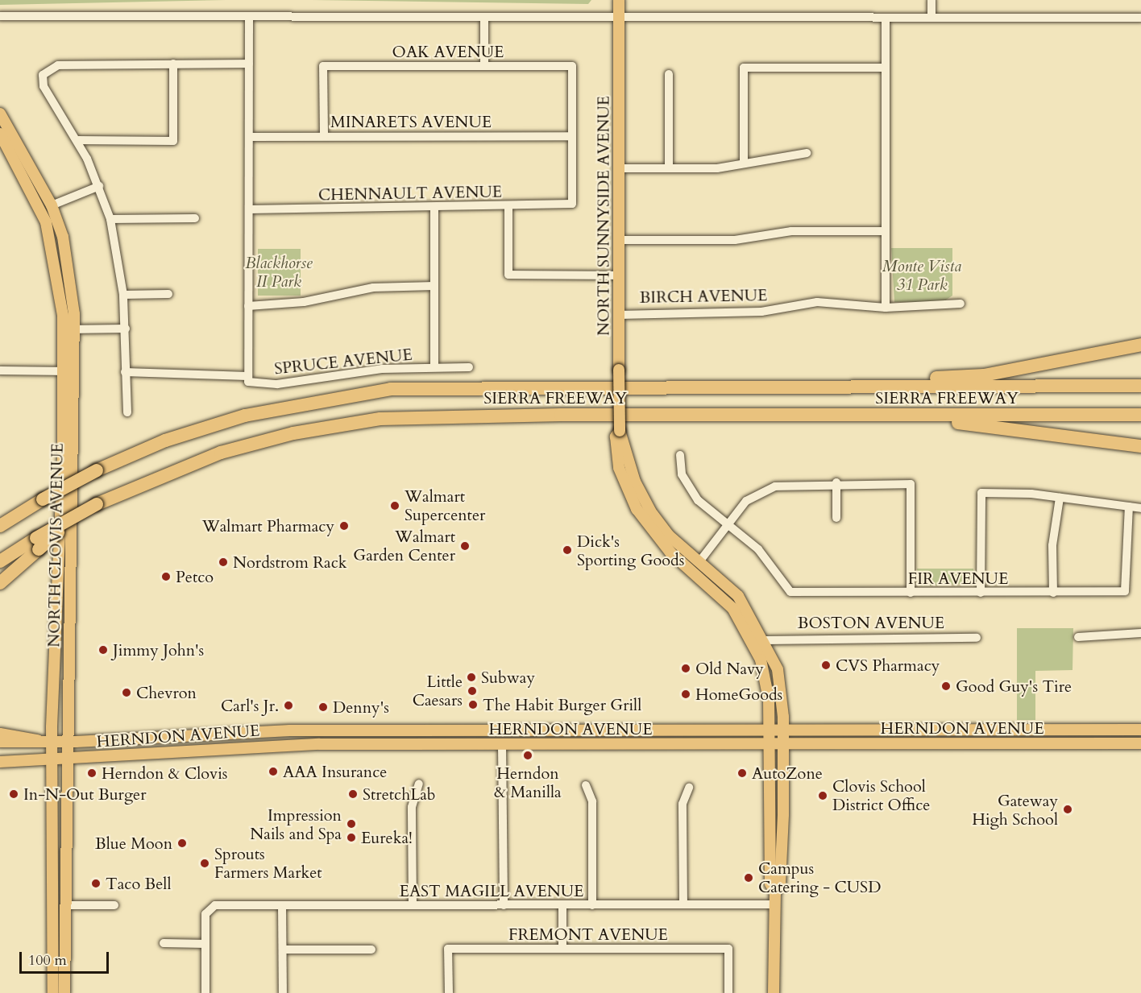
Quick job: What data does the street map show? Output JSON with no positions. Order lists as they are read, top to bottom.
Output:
{
  "streets": {
    "highway": ["SIERRA FREEWAY"],
    "main road": ["NORTH SUNNYSIDE AVENUE", "NORTH CLOVIS AVENUE", "HERNDON AVENUE"],
    "street": [
      "OAK AVENUE",
      "MINARETS AVENUE",
      "CHENNAULT AVENUE",
      "BIRCH AVENUE",
      "SPRUCE AVENUE",
      "FIR AVENUE",
      "BOSTON AVENUE",
      "EAST MAGILL AVENUE",
      "FREMONT AVENUE"
    ]
  },
  "crossings": [
    ["OAK AVENUE", "MINARETS AVENUE"],
    ["OAK AVENUE", "CHENNAULT AVENUE"],
    ["MINARETS AVENUE", "CHENNAULT AVENUE"],
    ["NORTH SUNNYSIDE AVENUE", "BIRCH AVENUE"],
    ["NORTH SUNNYSIDE AVENUE", "BOSTON AVENUE"],
    ["NORTH SUNNYSIDE AVENUE", "HERNDON AVENUE"],
    ["NORTH SUNNYSIDE AVENUE", "EAST MAGILL AVENUE"],
    ["NORTH CLOVIS AVENUE", "HERNDON AVENUE"]
  ],
  "parks": ["Blackhorse II Park", "Monte Vista 31 Park"],
  "places": [
    "Walmart Supercenter",
    "Walmart Pharmacy",
    "Walmart Garden Center",
    "Dick's Sporting Goods",
    "Nordstrom Rack",
    "Petco",
    "Jimmy John's",
    "CVS Pharmacy",
    "Old Navy",
    "Subway",
    "Good Guy's Tire",
    "Little Caesars",
    "Chevron",
    "HomeGoods",
    "The Habit Burger Grill",
    "Carl's Jr.",
    "Denny's",
    "Herndon & Manilla",
    "AAA Insurance",
    "Herndon & Clovis",
    "AutoZone",
    "In-N-Out Burger",
    "StretchLab",
    "Clovis School District Office",
    "Gateway High School",
    "Impression Nails and Spa",
    "Eureka!",
    "Blue Moon",
    "Sprouts Farmers Market",
    "Campus Catering - CUSD",
    "Taco Bell"
  ],
  "scale_bar": "100 m"
}
